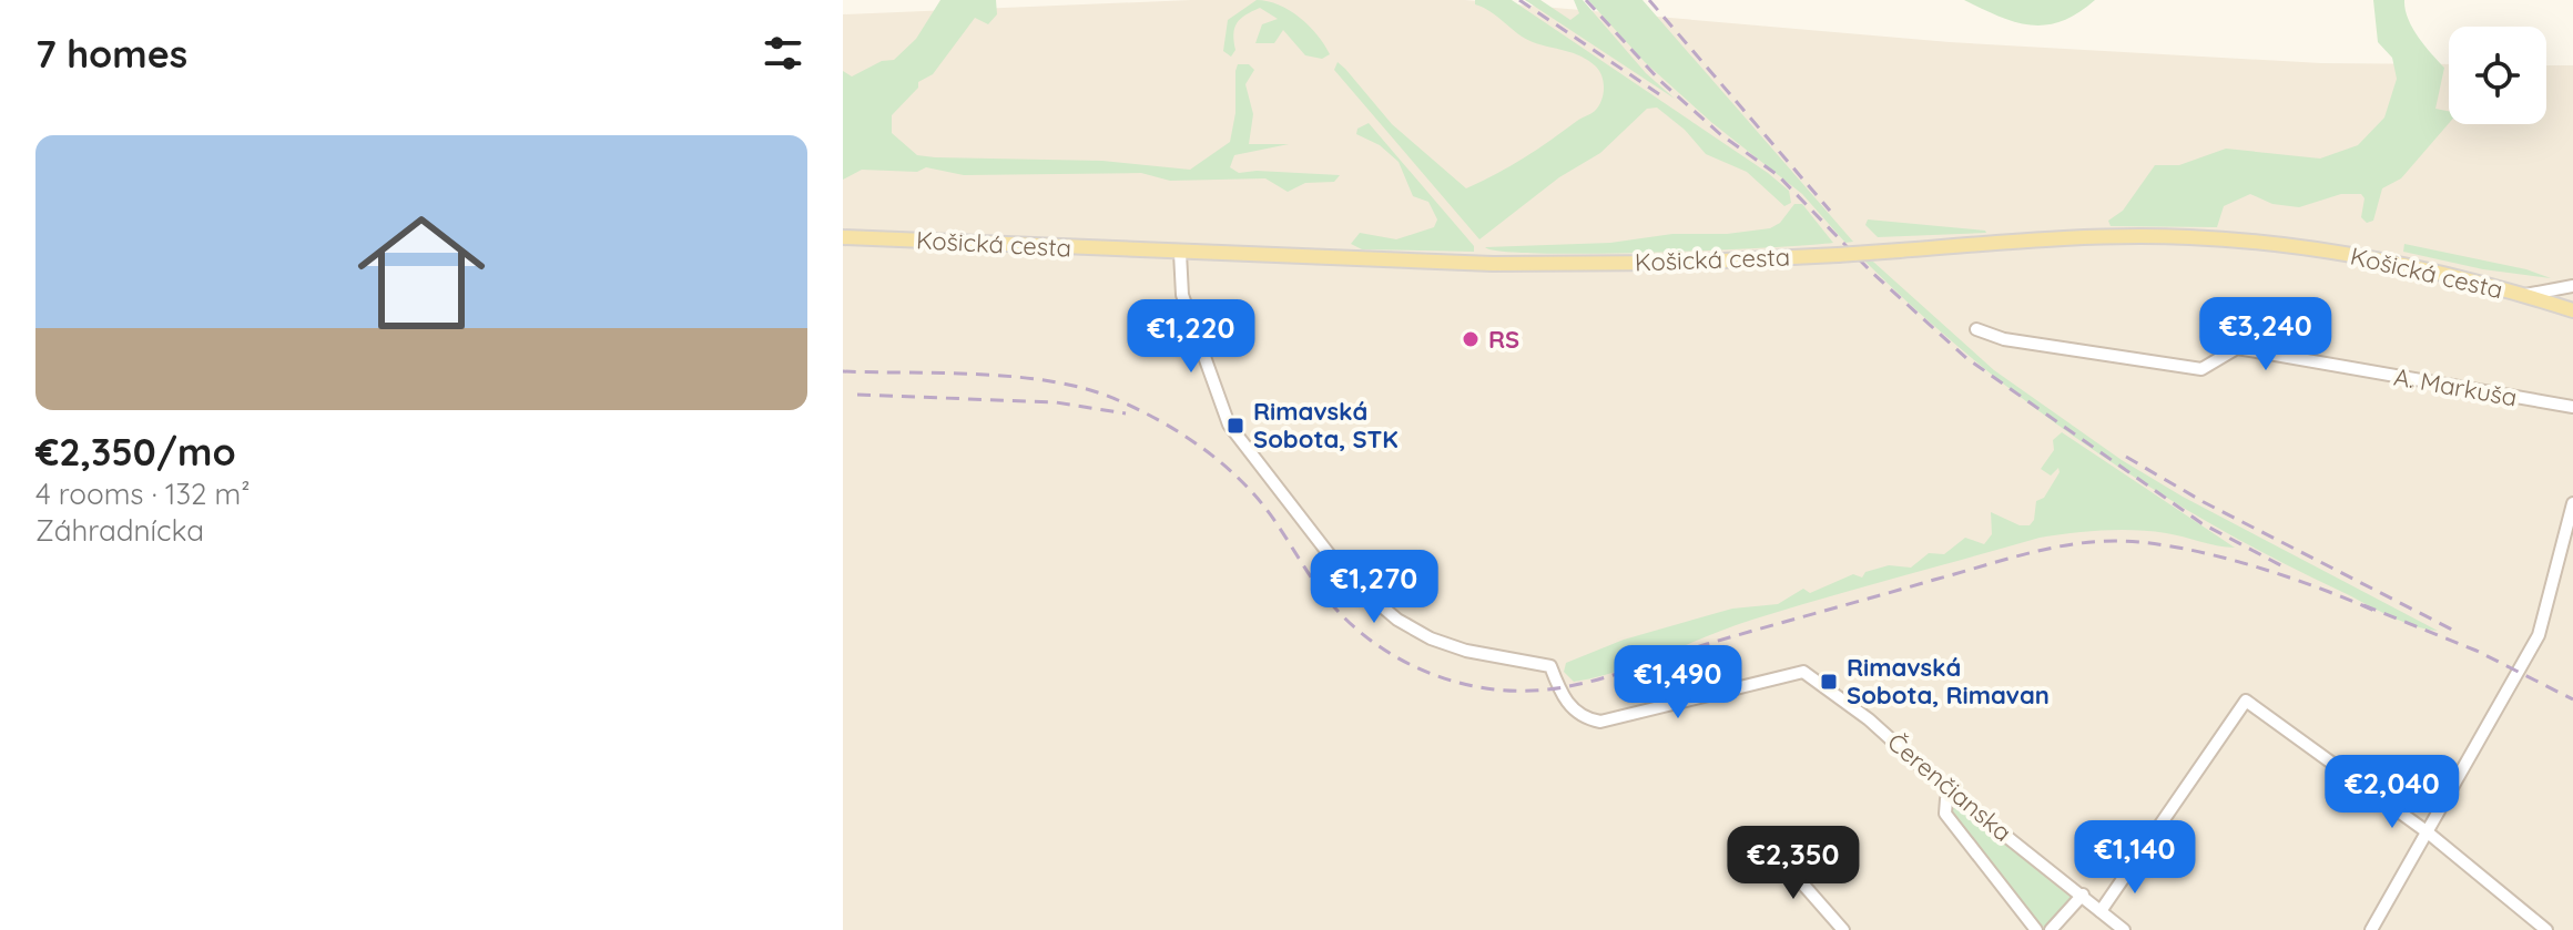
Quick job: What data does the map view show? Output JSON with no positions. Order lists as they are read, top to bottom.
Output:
{
  "streets": {
    "main road": ["Košická cesta"],
    "street": ["A. Markuša", "Čerenčianska"]
  },
  "crossings": [
    ["Košická cesta", "Čerenčianska"]
  ],
  "places": {
    "other": ["RS"],
    "transit": ["Rimavská Sobota, STK", "Rimavská Sobota, Rimavan"]
  },
  "page": {
    "heading": "7 homes",
    "list": [
      {
        "name": "€2,350/mo",
        "note": "4 rooms · 132 m² · Záhradnícka"
      }
    ],
    "price": [
      "€3,240",
      "€1,220",
      "€1,270",
      "€1,490",
      "€2,040",
      "€1,140",
      "€2,350"
    ]
  }
}
